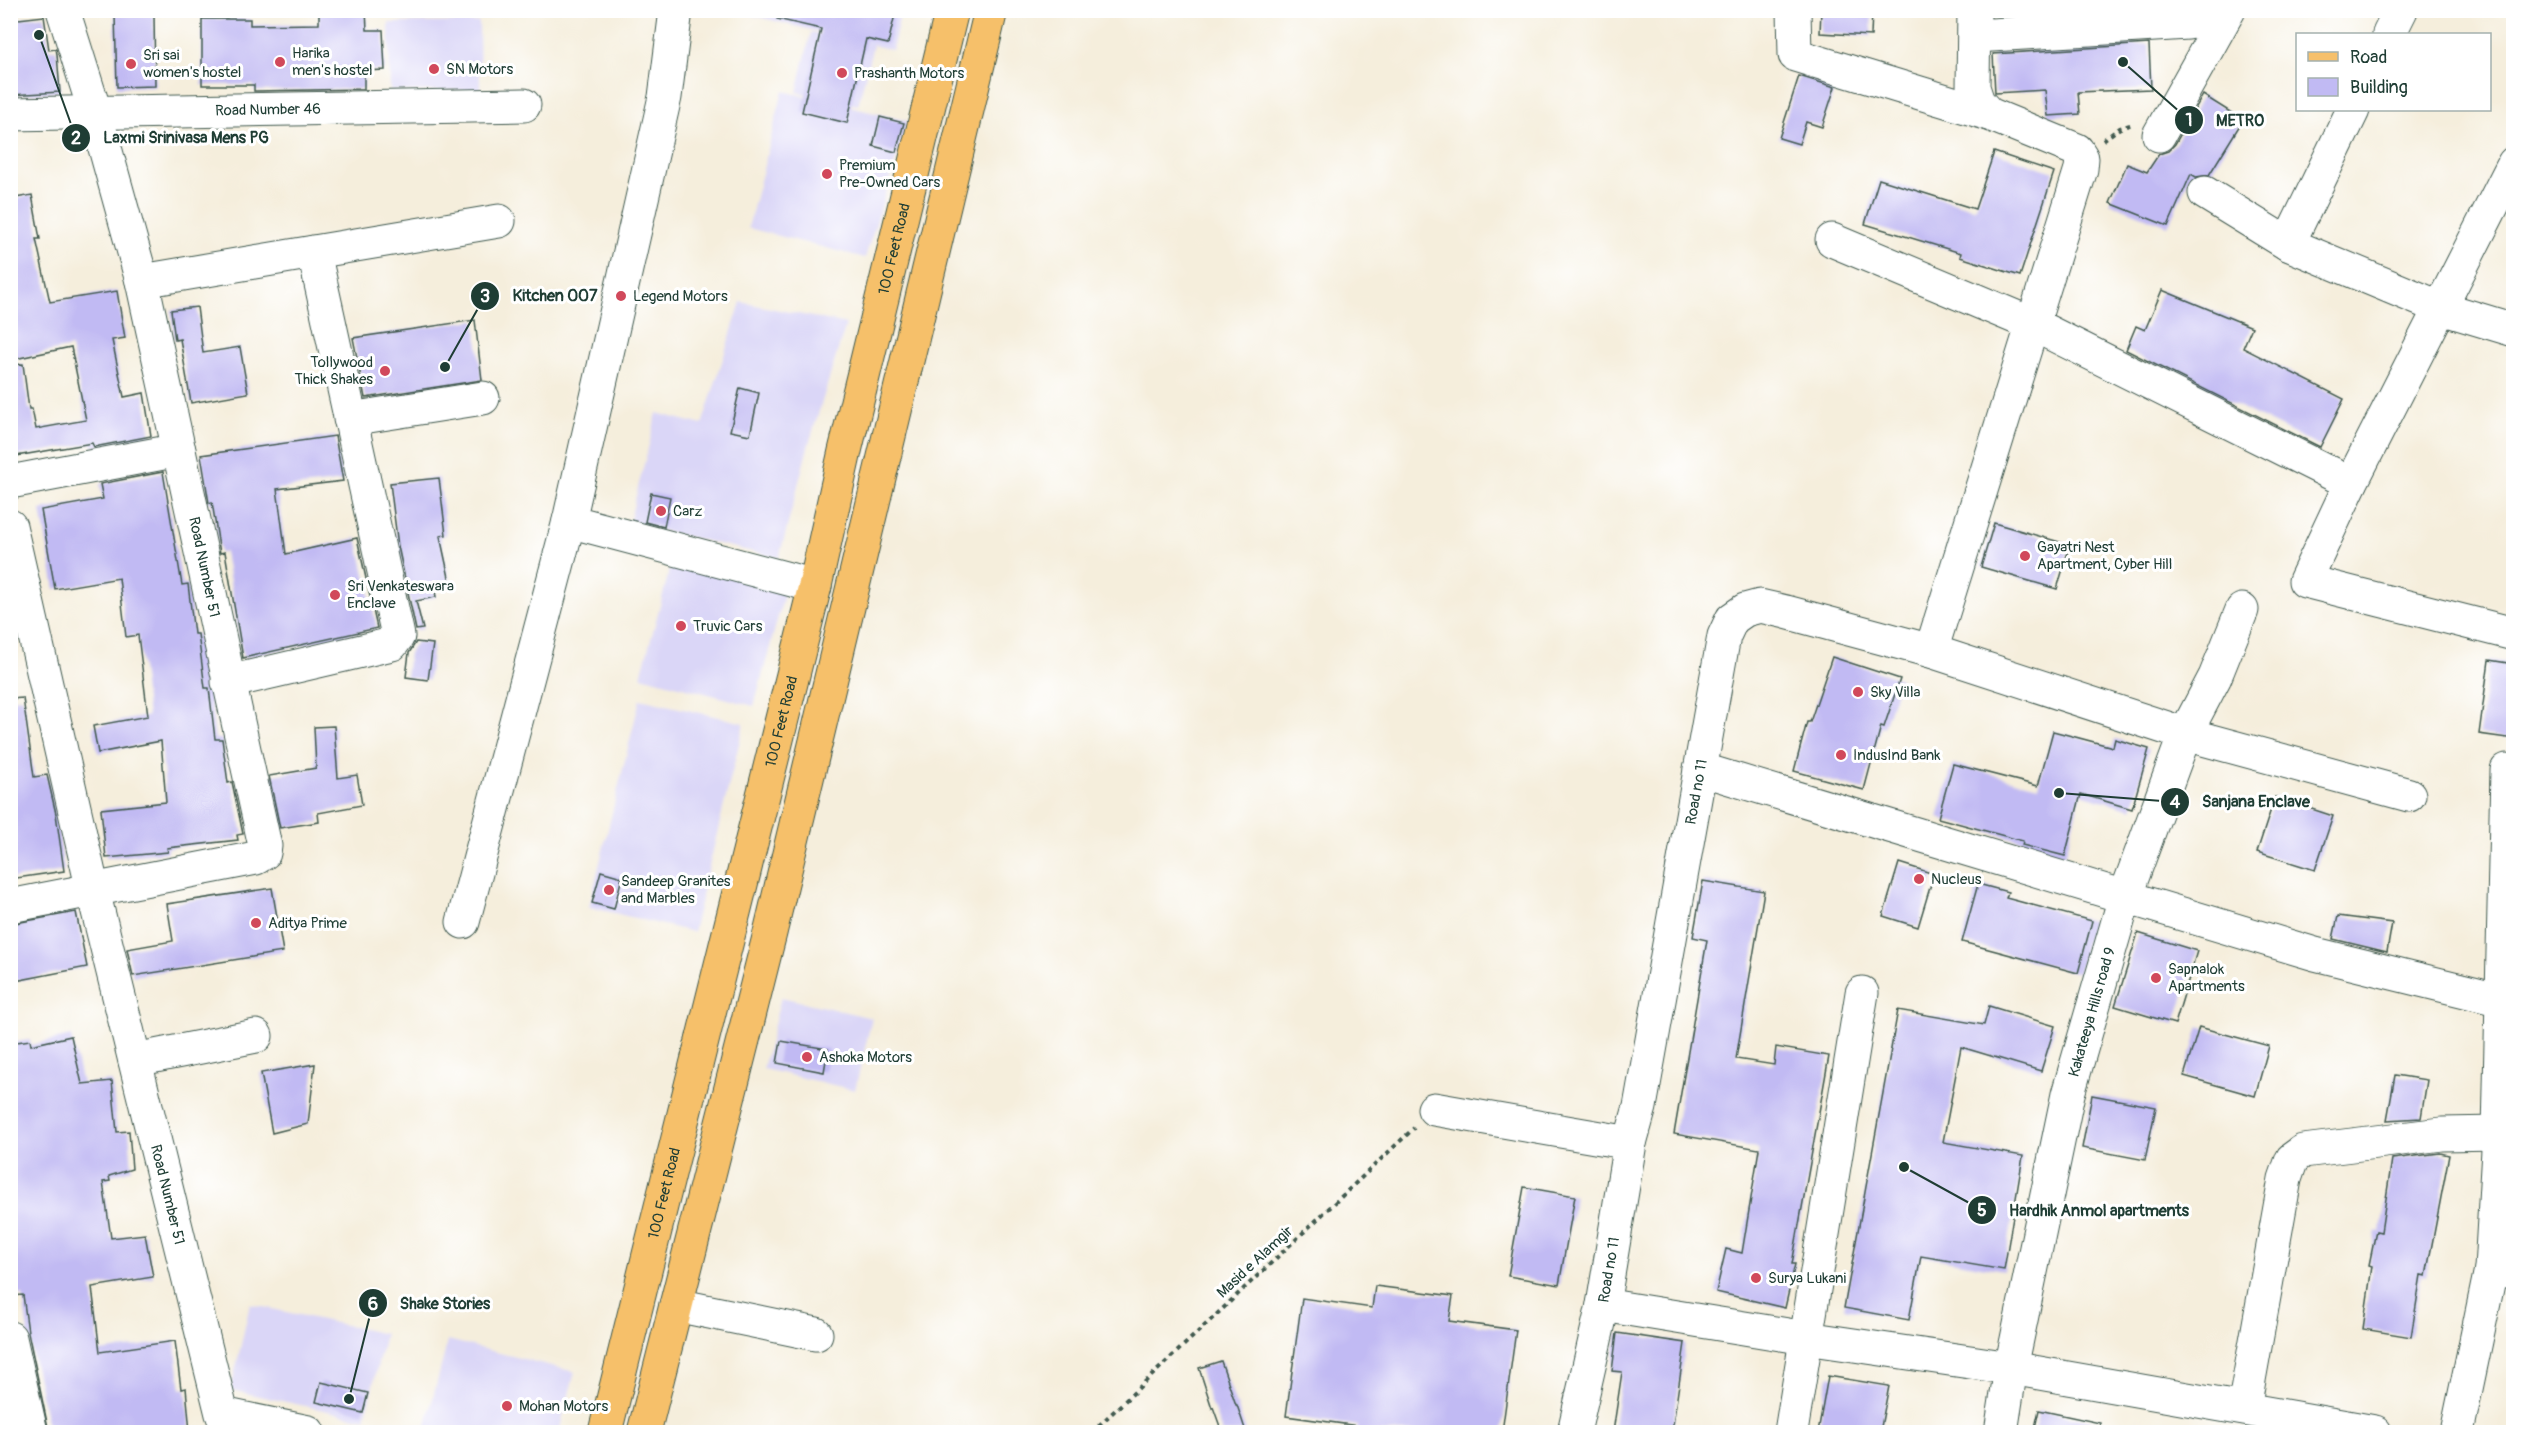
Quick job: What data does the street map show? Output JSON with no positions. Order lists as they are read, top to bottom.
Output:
{
  "streets": {
    "main road": ["100 Feet Road"],
    "street": [
      "Road Number 46",
      "Road Number 51",
      "Road no 11",
      "Kakateeya Hills road 9"
    ],
    "path": ["Masid e Alamgir"]
  },
  "crossings": [
    ["Road Number 46", "Road Number 51"],
    ["Road no 11", "Kakateeya Hills road 9"]
  ],
  "places": [
    "Laxmi Srinivasa Mens PG",
    "Harika men's hostel",
    "METRO",
    "Sri sai women's hostel",
    "SN Motors",
    "Prashanth Motors",
    "Premium Pre-Owned Cars",
    "Legend Motors",
    "Kitchen 007",
    "Tollywood Thick Shakes",
    "Carz",
    "Gayatri Nest Apartment, Cyber Hill",
    "Sri Venkateswara Enclave",
    "Truvic Cars",
    "Sky Villa",
    "IndusInd Bank",
    "Sanjana Enclave",
    "Nucleus",
    "Sandeep Granites and Marbles",
    "Aditya Prime",
    "Sapnalok Apartments",
    "Ashoka Motors",
    "Hardhik Anmol apartments",
    "Surya Lukani",
    "Shake Stories",
    "Mohan Motors"
  ],
  "legend": ["Road", "Building"]
}
